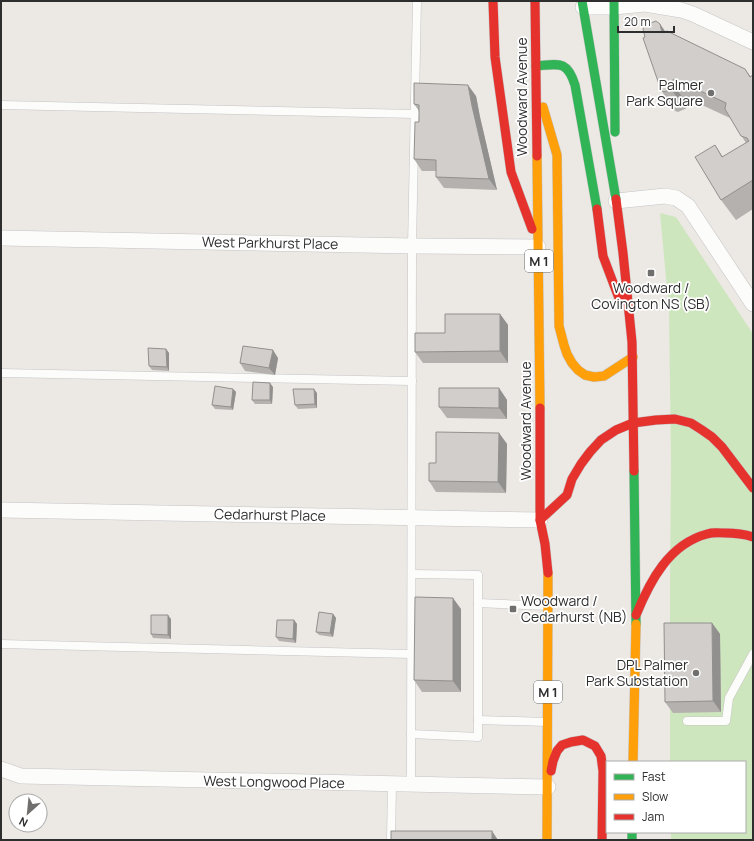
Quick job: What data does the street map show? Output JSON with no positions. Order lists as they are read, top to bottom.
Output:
{
  "streets": {
    "main road": ["Woodward Avenue", "M 1"],
    "street": ["West Parkhurst Place", "Cedarhurst Place", "West Longwood Place"]
  },
  "crossings": [
    ["Woodward Avenue", "West Parkhurst Place"],
    ["Woodward Avenue", "Cedarhurst Place"],
    ["Woodward Avenue", "West Longwood Place"]
  ],
  "places": {
    "other": ["Palmer Park Square", "DPL Palmer Park Substation"],
    "transit": ["Woodward / Covington NS (SB)", "Woodward / Cedarhurst (NB)"]
  },
  "legend": ["Fast", "Slow", "Jam"],
  "scale_bar": "20 m",
  "north": "bottom left"
}
